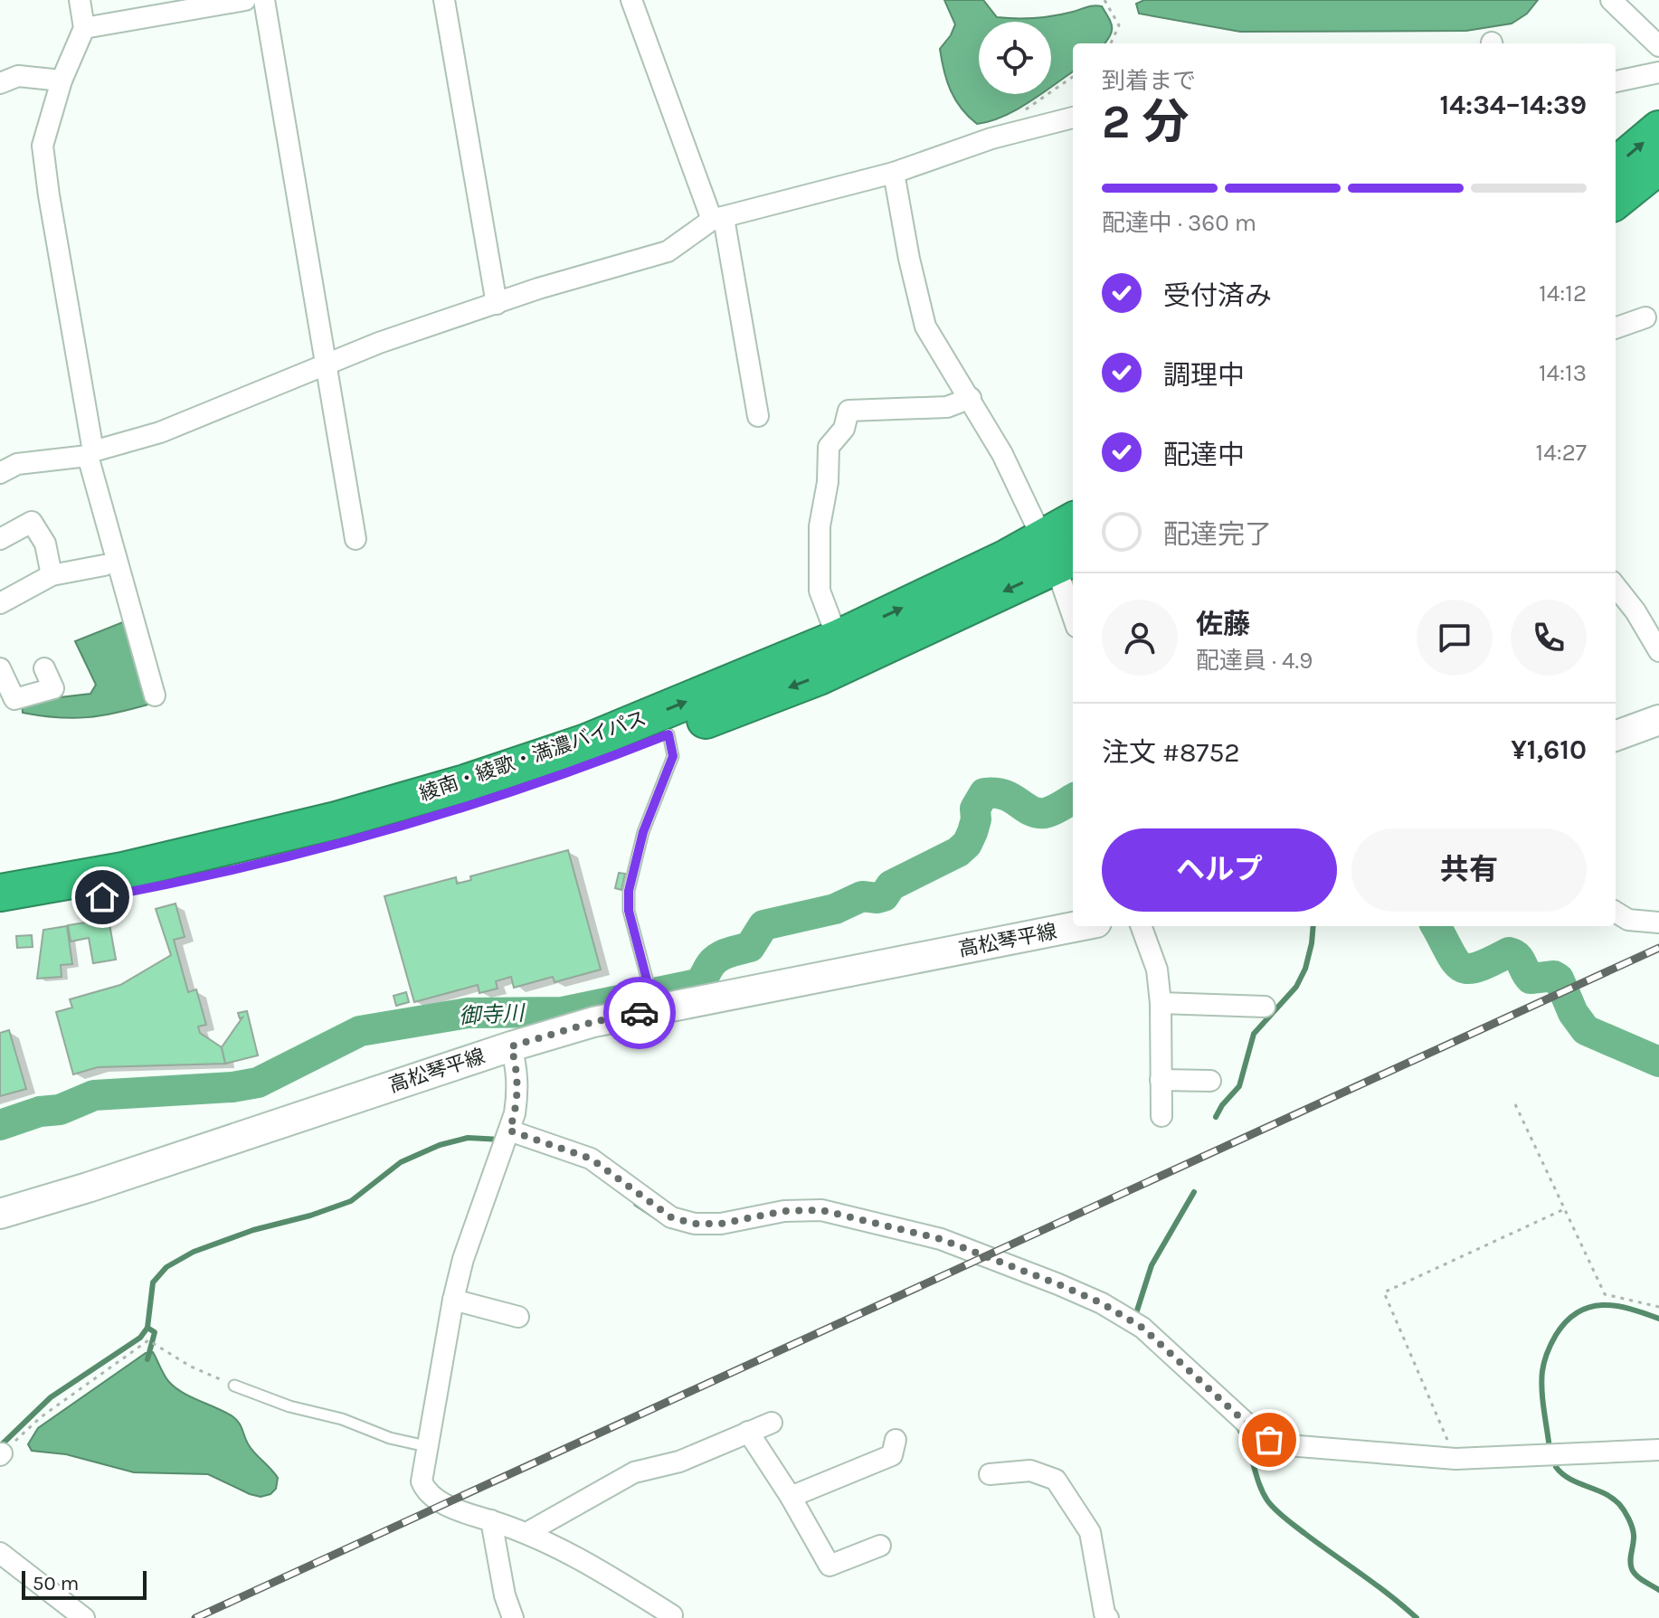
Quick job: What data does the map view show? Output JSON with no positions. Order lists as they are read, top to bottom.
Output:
{
  "streets": {
    "highway": ["綾南・綾歌・満濃バイパス"],
    "main road": ["高松琴平線"]
  },
  "water": ["御寺川"],
  "scale_bar": "50 m",
  "page": {
    "heading": ["2 分", "到着まで", "14:34–14:39"],
    "panel": [
      "佐藤",
      "配達員 · 4.9",
      "注文 #8752",
      "¥1,610"
    ],
    "bar": "配達中 · 360 m",
    "list": [
      ["受付済み", "14:12"],
      ["調理中", "14:13"],
      ["配達中", "14:27"],
      "配達完了"
    ],
    "buttons": ["ヘルプ", "共有"],
    "scale": "50 m"
  }
}
